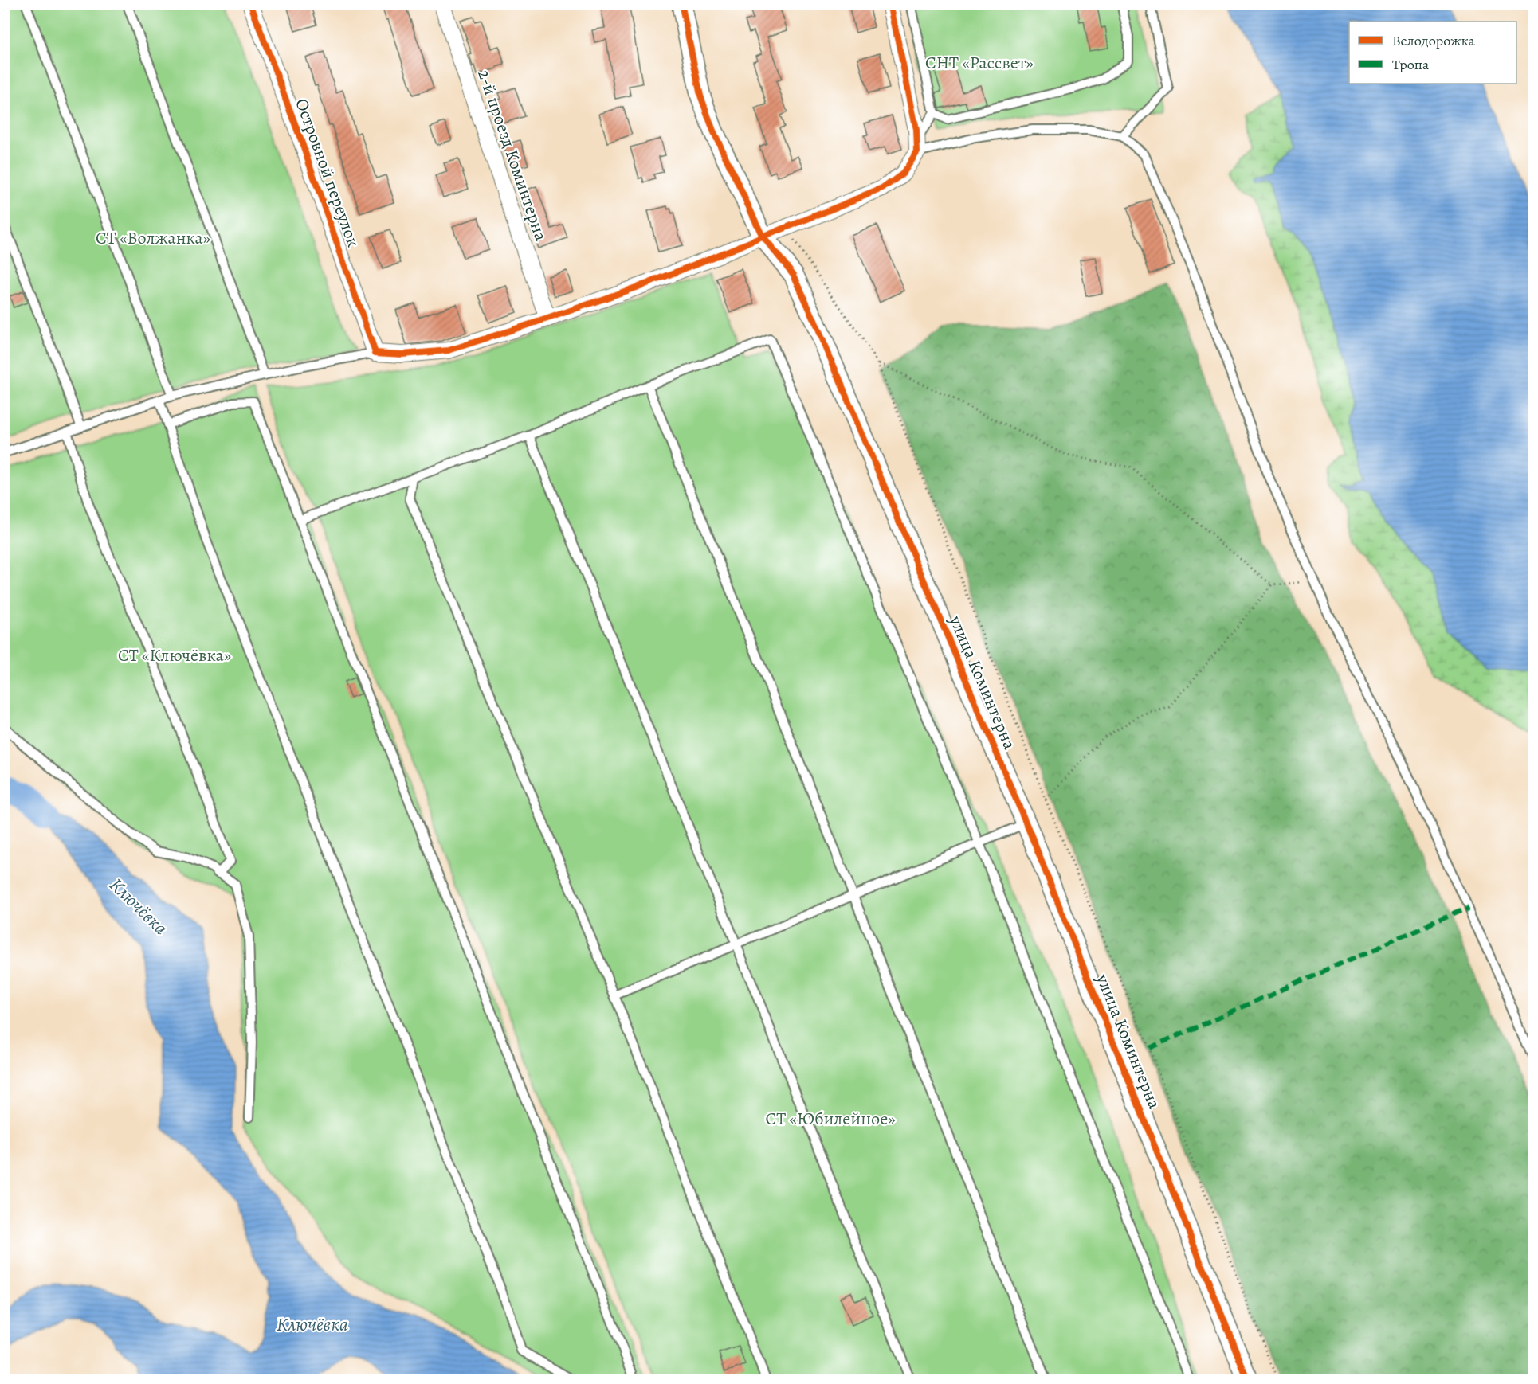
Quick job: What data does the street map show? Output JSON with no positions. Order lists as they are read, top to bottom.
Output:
{
  "streets": {
    "street": ["2-й проезд Коминтерна", "Островной переулок", "улица Коминтерна"]
  },
  "water": ["Ключёвка"],
  "parks": [
    "СНТ «Рассвет»",
    "СТ «Волжанка»",
    "СТ «Ключёвка»",
    "СТ «Юбилейное»"
  ],
  "legend": ["Велодорожка", "Тропа"]
}
